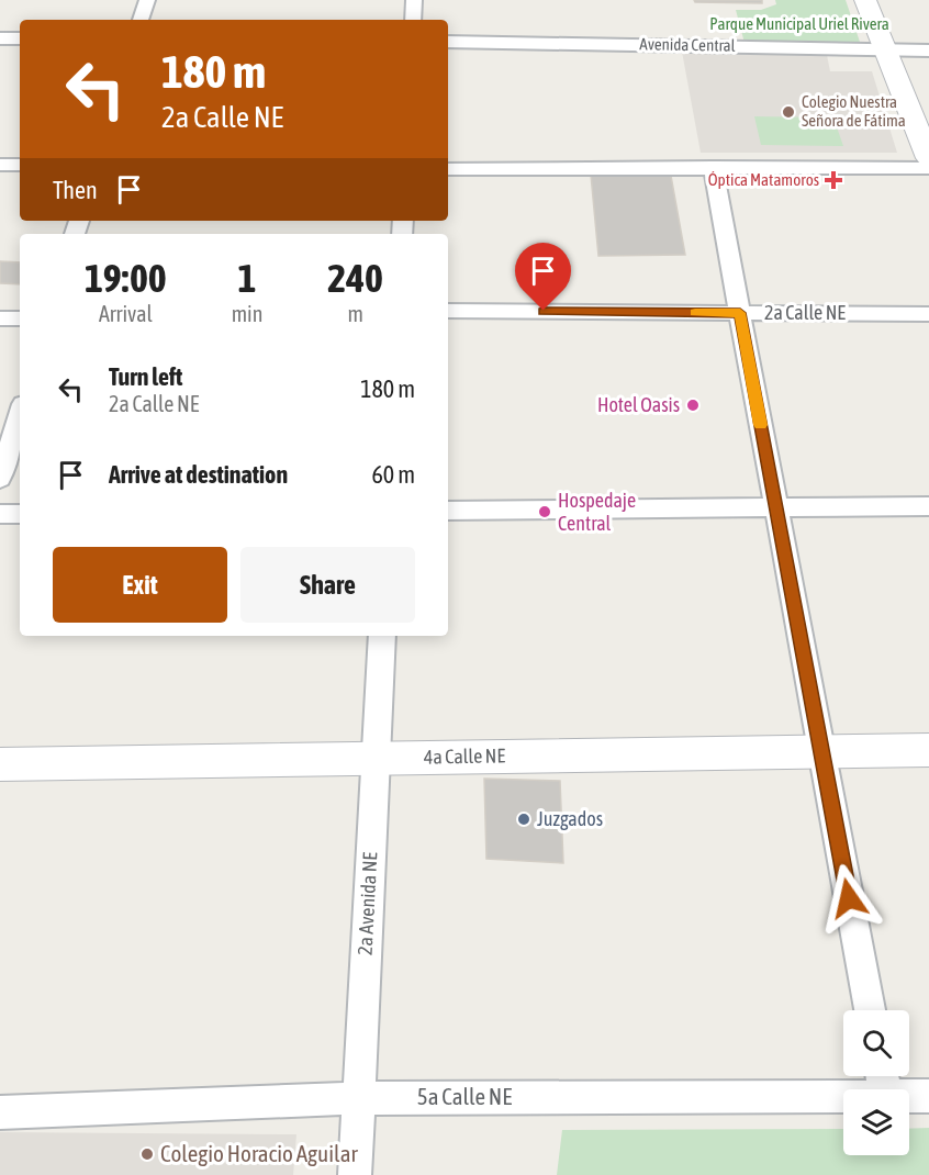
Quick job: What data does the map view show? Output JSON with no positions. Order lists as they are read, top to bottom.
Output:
{
  "streets": {
    "main road": ["4a Calle NE"],
    "street": [
      "Avenida Central",
      "2a Calle NE",
      "2a Avenida NE",
      "5a Calle NE"
    ]
  },
  "crossings": [
    ["4a Calle NE", "2a Avenida NE"],
    ["2a Avenida NE", "5a Calle NE"]
  ],
  "parks": ["Parque Municipal Uriel Rivera"],
  "places": {
    "other": [
      "Colegio Nuestra Señora de Fátima",
      "Hotel Oasis",
      "Hospedaje Central",
      "Juzgados",
      "Colegio Horacio Aguilar"
    ],
    "health": ["Óptica Matamoros"]
  },
  "page": {
    "turn": ["180 m", "2a Calle NE"],
    "then": "Then",
    "eta": [
      "19:00",
      "Arrival",
      "1",
      "min",
      "240",
      "m"
    ],
    "list": [
      {
        "name": "Turn left",
        "note": "2a Calle NE",
        "value": "180 m"
      },
      {
        "name": "Arrive at destination",
        "value": "60 m"
      }
    ],
    "buttons": ["Exit", "Share"]
  }
}
